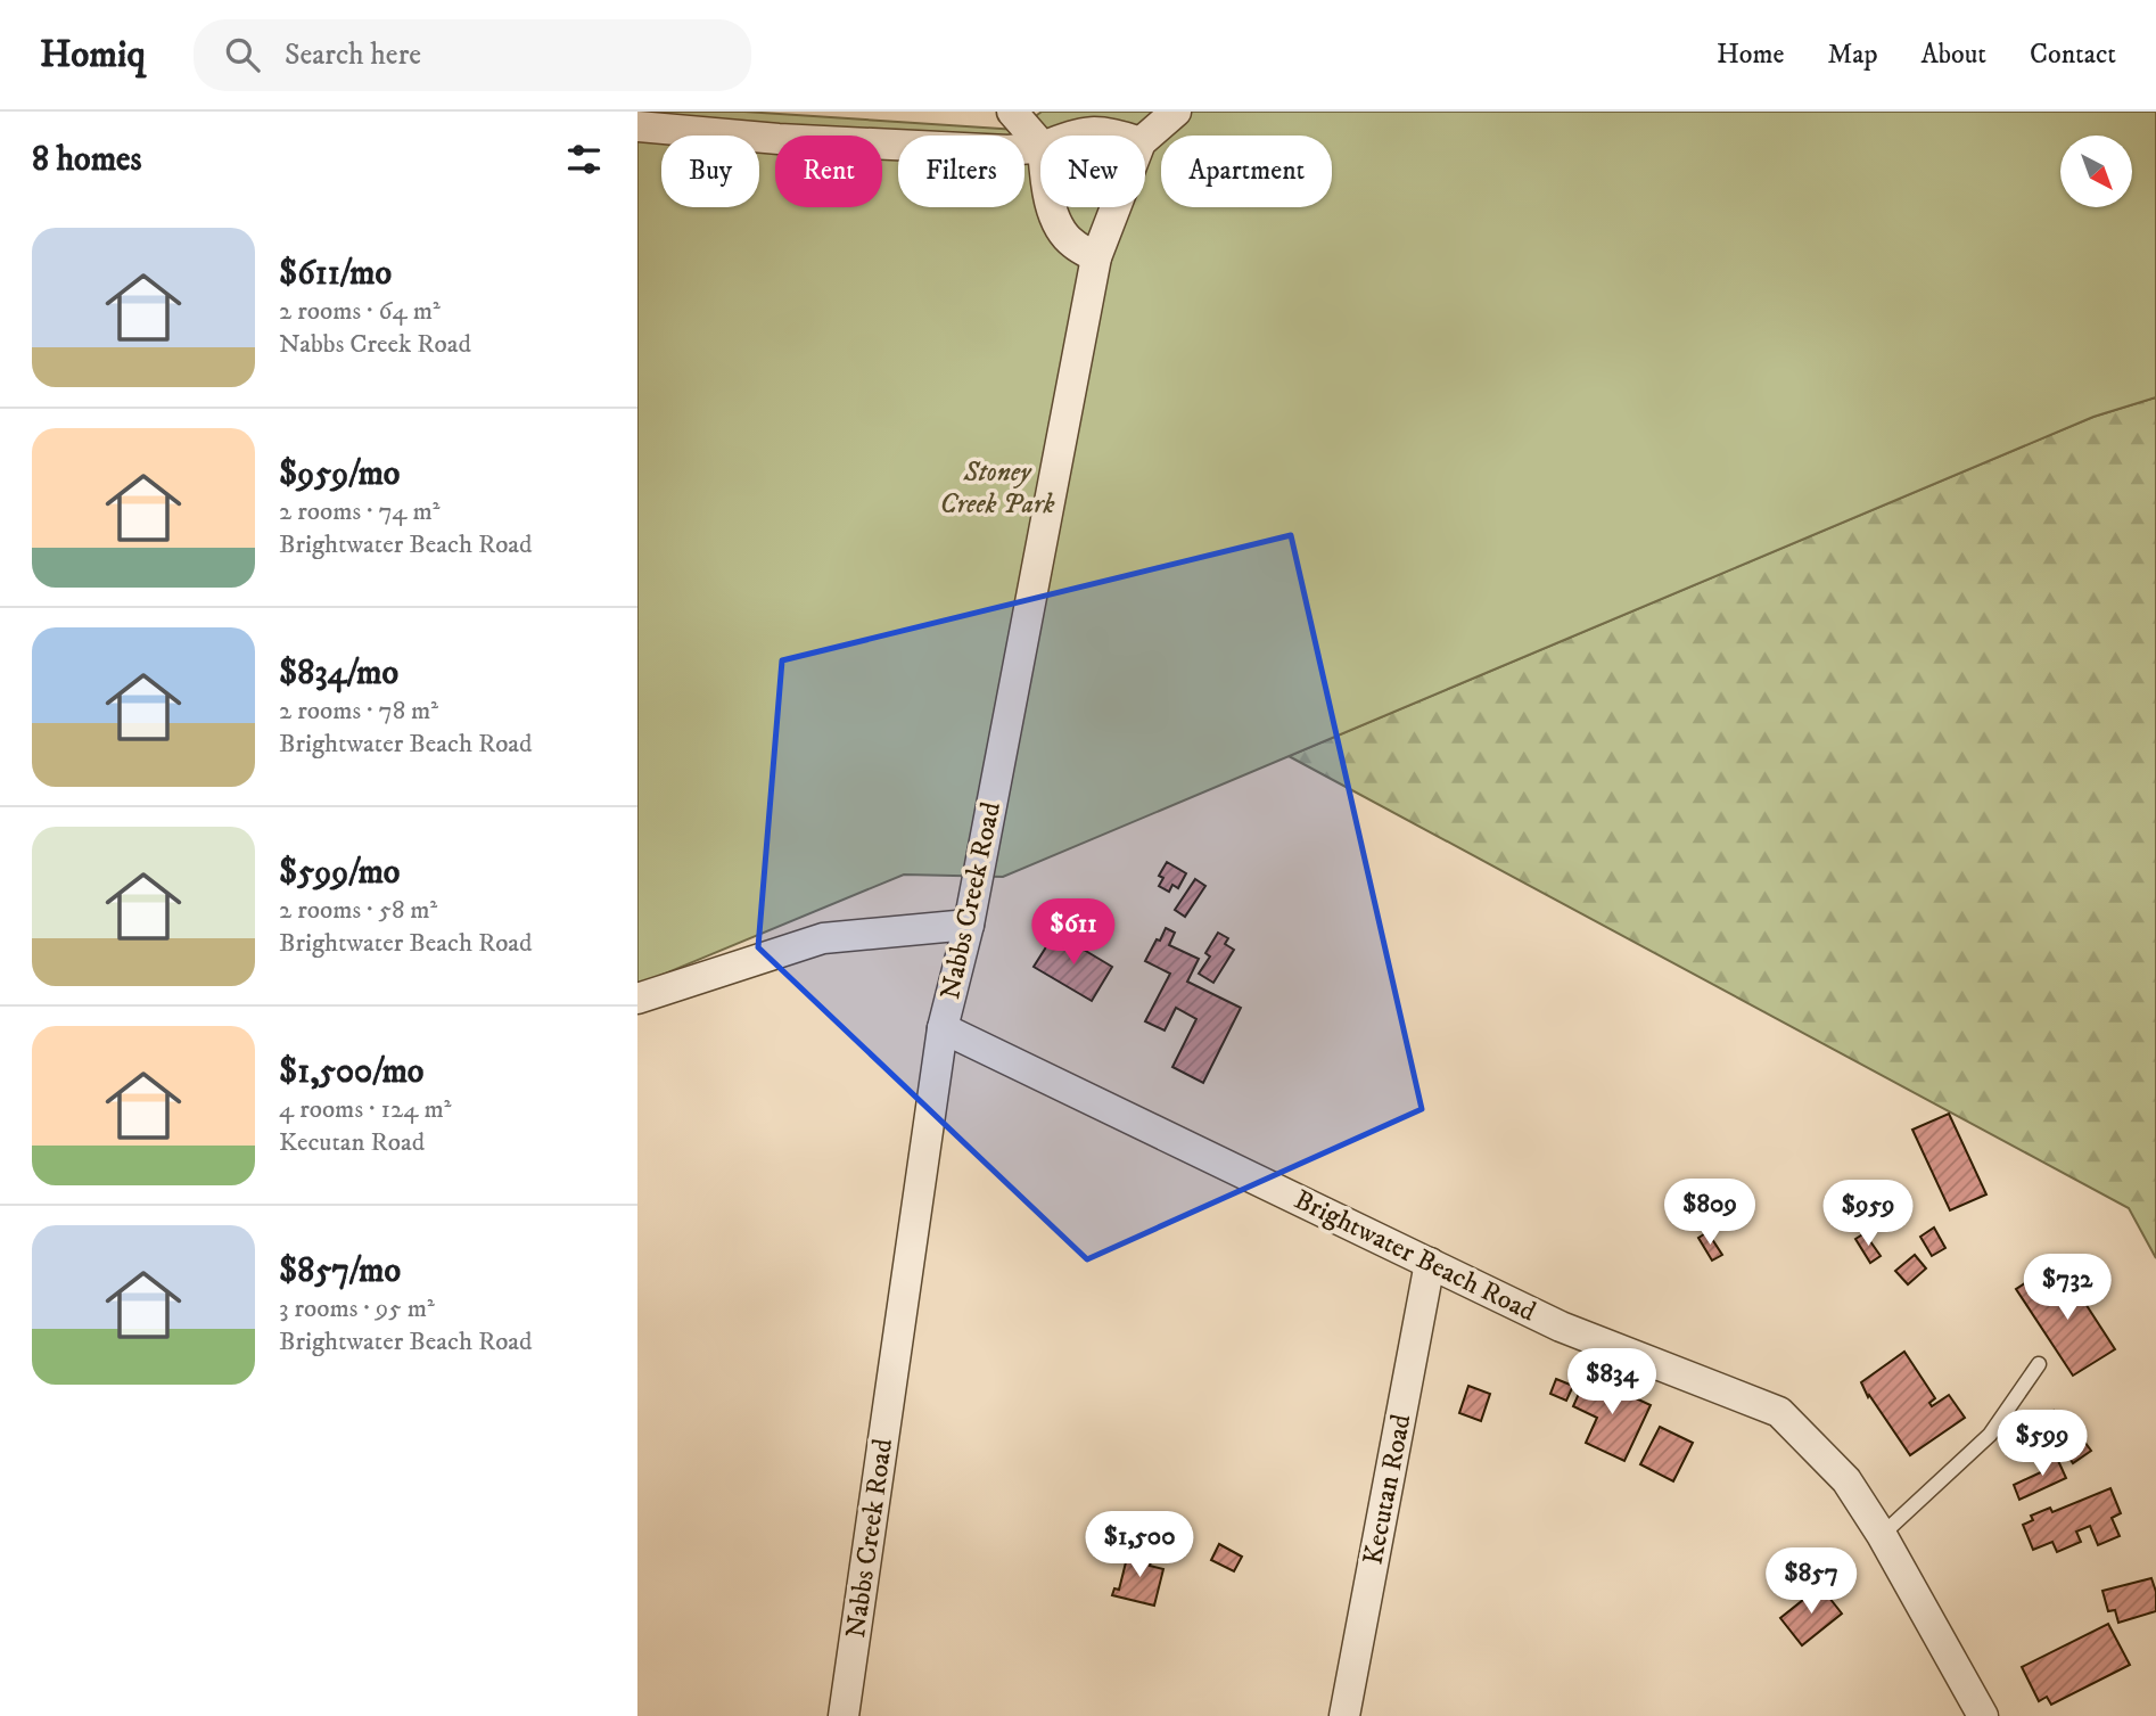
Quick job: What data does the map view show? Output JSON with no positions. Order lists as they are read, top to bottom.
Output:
{
  "streets": {
    "street": ["Nabbs Creek Road", "Brightwater Beach Road", "Kecutan Road"]
  },
  "crossings": [
    ["Nabbs Creek Road", "Brightwater Beach Road"],
    ["Brightwater Beach Road", "Kecutan Road"]
  ],
  "parks": ["Stoney Creek Park"],
  "north": "bottom right",
  "page": {
    "header": "Homiq",
    "search": "Search here",
    "nav": [
      "Home",
      "Map",
      "About",
      "Contact"
    ],
    "heading": "8 homes",
    "chip": [
      "Buy",
      "Rent",
      "Filters",
      "New",
      "Apartment"
    ],
    "list": [
      {
        "name": "$611/mo",
        "note": "2 rooms · 64 m² · Nabbs Creek Road"
      },
      {
        "name": "$959/mo",
        "note": "2 rooms · 74 m² · Brightwater Beach Road"
      },
      {
        "name": "$834/mo",
        "note": "2 rooms · 78 m² · Brightwater Beach Road"
      },
      {
        "name": "$599/mo",
        "note": "2 rooms · 58 m² · Brightwater Beach Road"
      },
      {
        "name": "$1,500/mo",
        "note": "4 rooms · 124 m² · Kecutan Road"
      },
      {
        "name": "$857/mo",
        "note": "3 rooms · 95 m² · Brightwater Beach Road"
      }
    ],
    "price": [
      "$611",
      "$809",
      "$959",
      "$732",
      "$834",
      "$599",
      "$1,500",
      "$857"
    ]
  }
}
